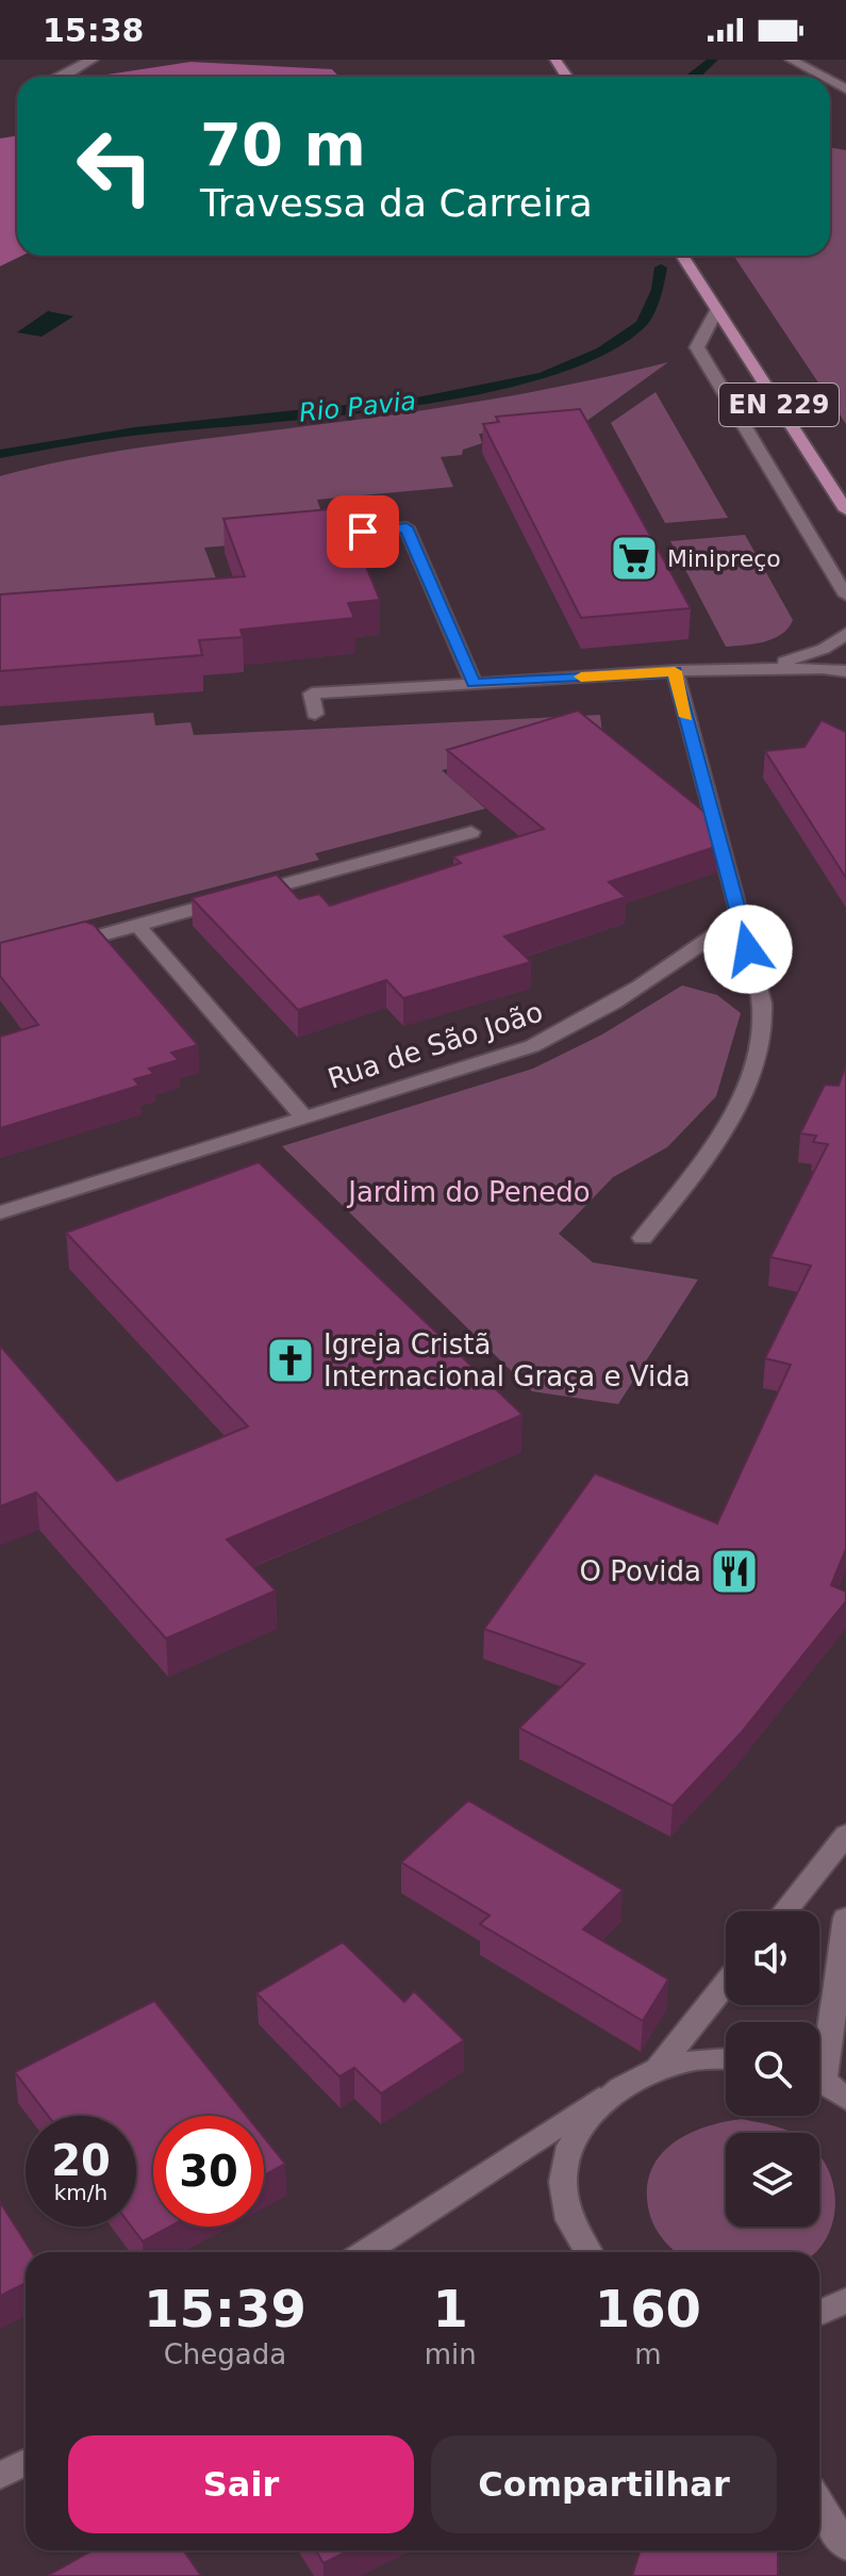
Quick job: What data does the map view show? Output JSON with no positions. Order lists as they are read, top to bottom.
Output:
{
  "streets": {
    "main road": ["EN 229"],
    "street": ["Rua de São João"]
  },
  "water": ["Rio Pavia"],
  "parks": ["Jardim do Penedo"],
  "places": {
    "supermarket": ["Minipreço"],
    "church": ["Igreja Cristã Internacional Graça e Vida"],
    "restaurant": ["O Povida"]
  },
  "page": {
    "status": "15:38",
    "turn": ["70 m", "Travessa da Carreira"],
    "speed": "20 km/h",
    "limit": "30",
    "eta": [
      "15:39",
      "Chegada",
      "1",
      "min",
      "160",
      "m"
    ],
    "buttons": ["Sair", "Compartilhar"]
  }
}
